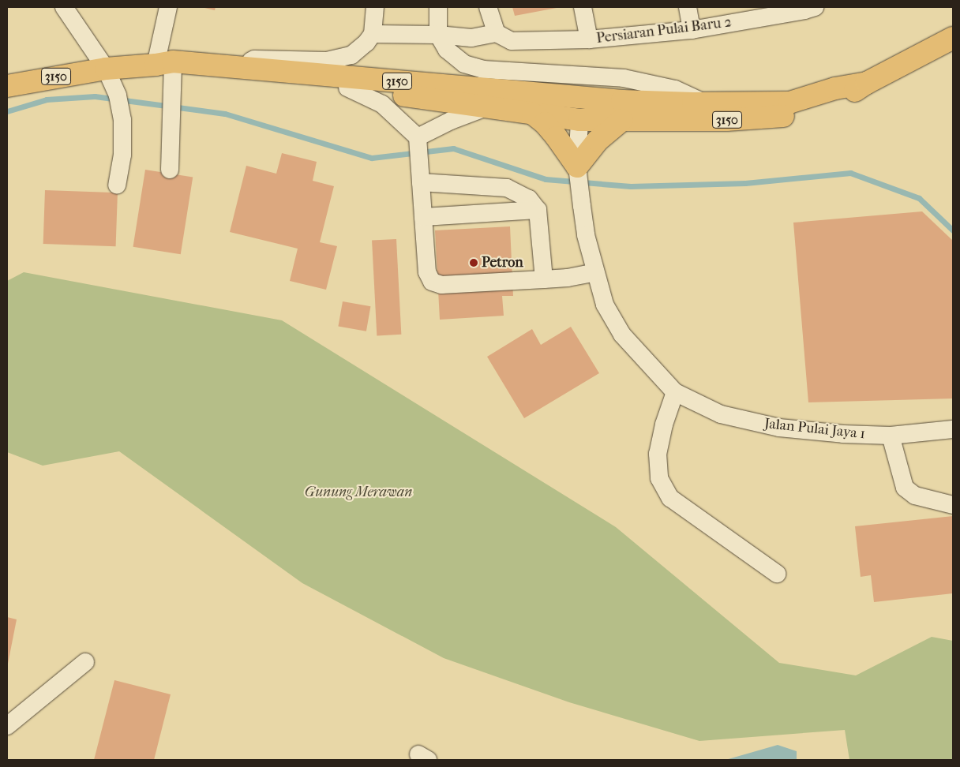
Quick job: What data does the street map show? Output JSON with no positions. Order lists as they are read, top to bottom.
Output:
{
  "streets": {
    "main road": ["3150"],
    "street": ["Persiaran Pulai Baru 2", "Jalan Pulai Jaya 1"]
  },
  "crossings": [
    ["3150", "Jalan Pulai Jaya 1"]
  ],
  "parks": ["Gunung Merawan"],
  "places": ["Petron"]
}
